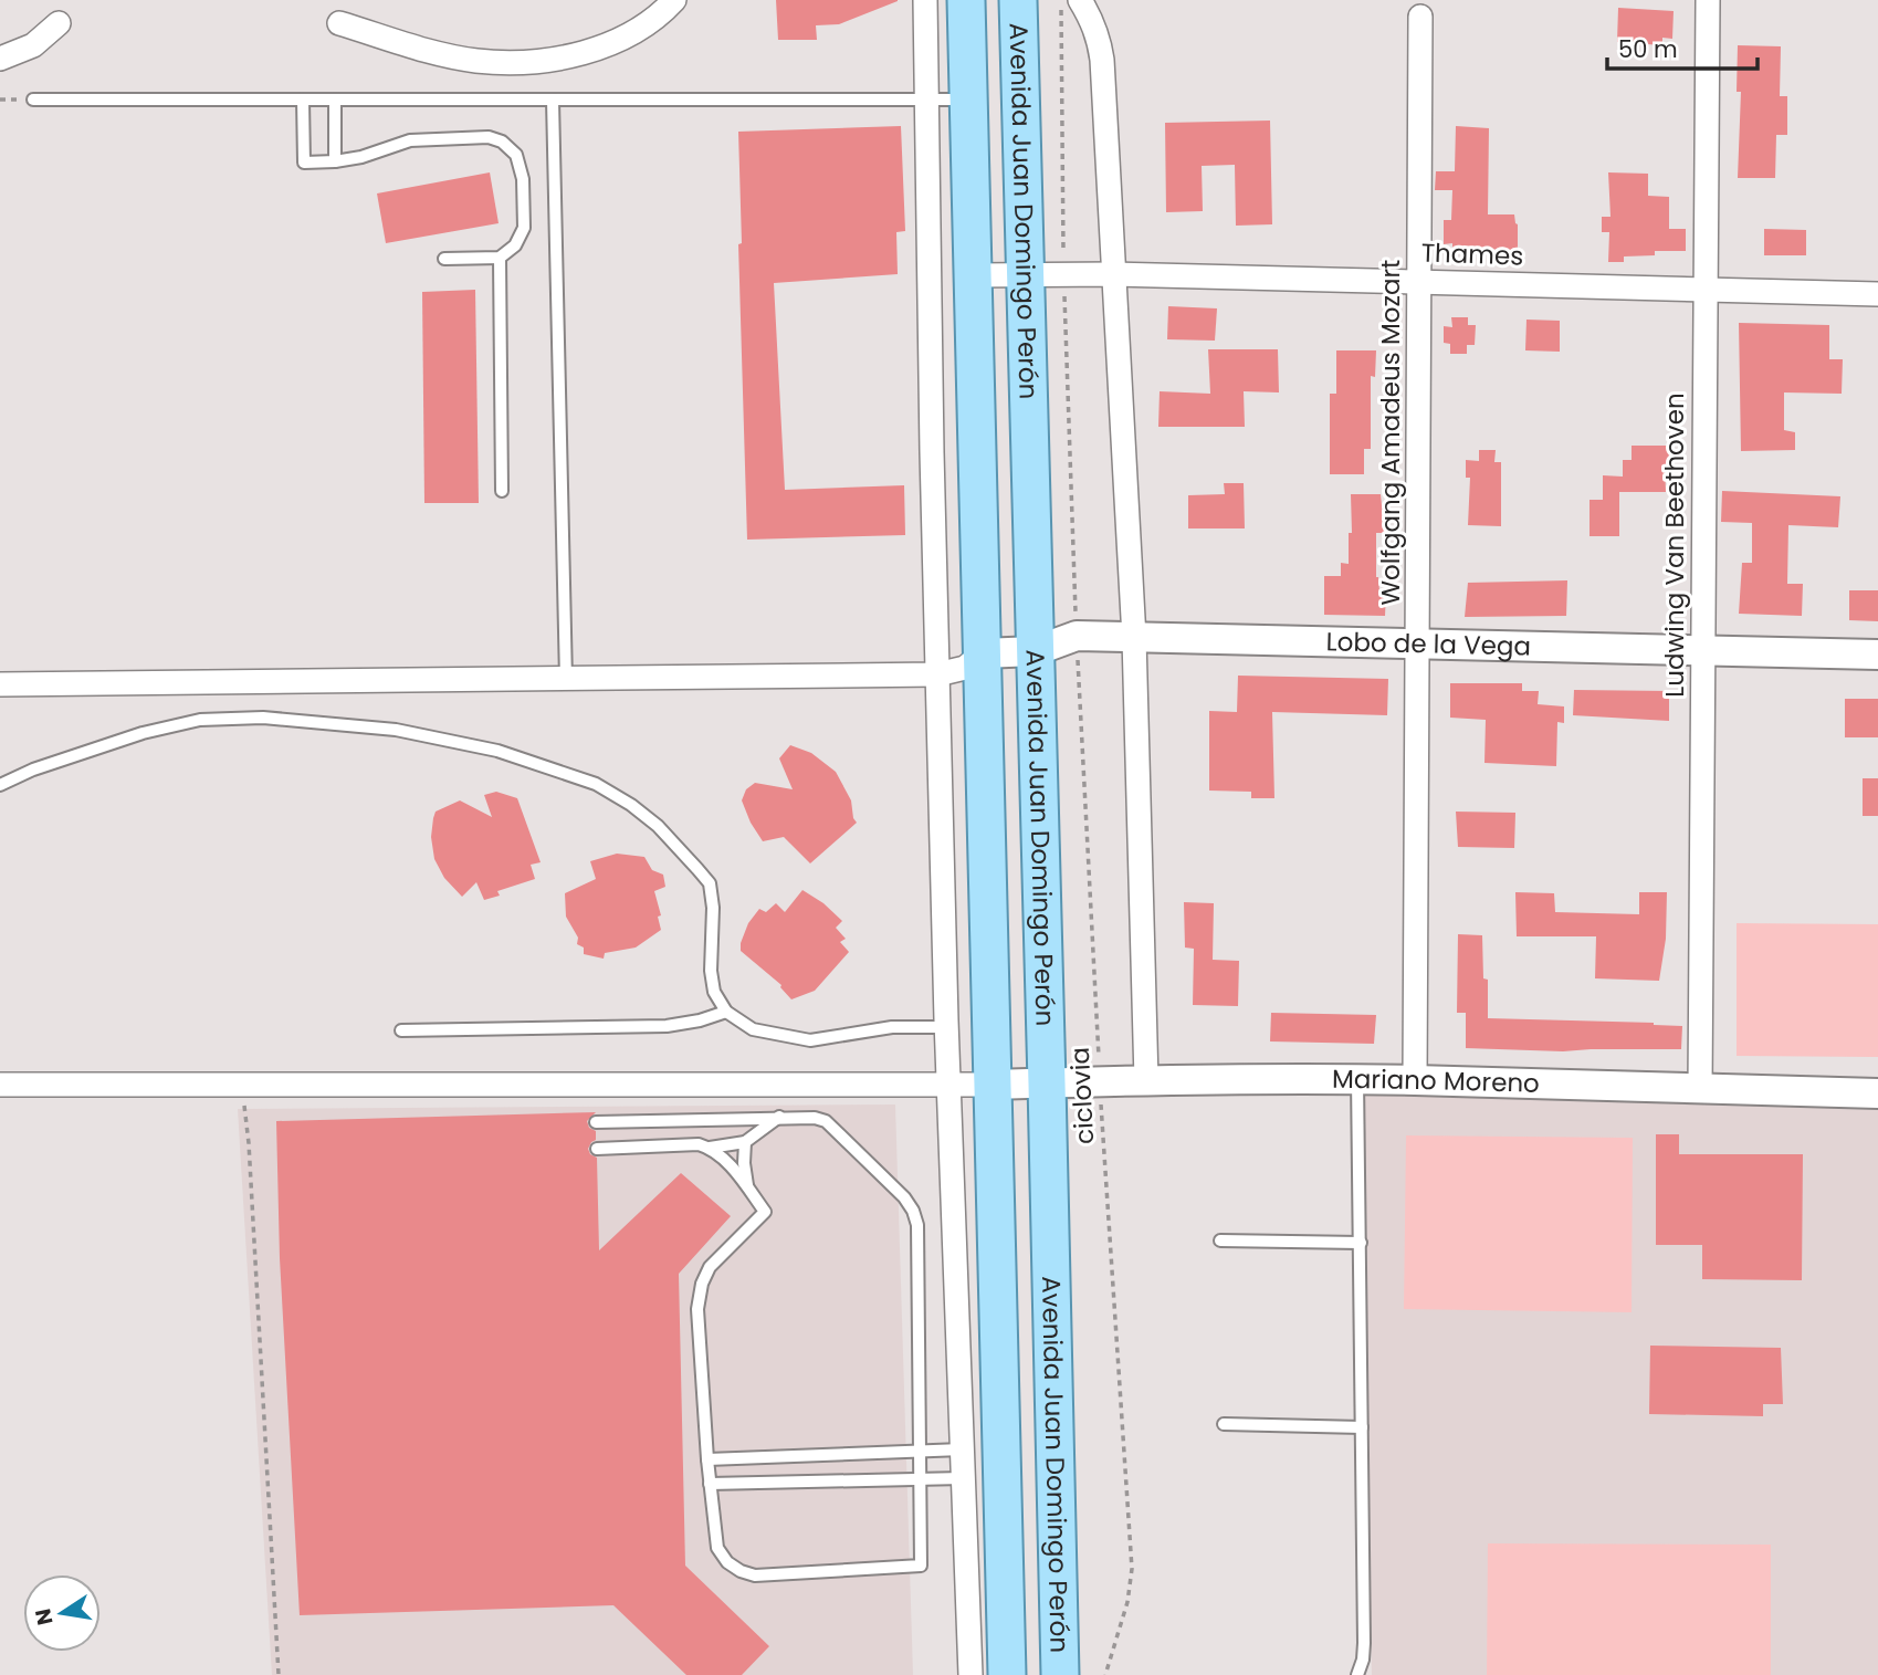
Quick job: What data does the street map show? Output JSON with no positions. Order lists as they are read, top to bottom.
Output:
{
  "streets": {
    "main road": ["Avenida Juan Domingo Perón"],
    "street": [
      "Thames",
      "Wolfgang Amadeus Mozart",
      "Ludwing Van Beethoven",
      "Lobo de la Vega",
      "Mariano Moreno"
    ],
    "path": ["ciclovia"]
  },
  "crossings": [
    ["Avenida Juan Domingo Perón", "Thames"],
    ["Avenida Juan Domingo Perón", "Lobo de la Vega"],
    ["Avenida Juan Domingo Perón", "Mariano Moreno"],
    ["Thames", "Wolfgang Amadeus Mozart"],
    ["Thames", "Ludwing Van Beethoven"],
    ["Thames", "ciclovia"],
    ["Wolfgang Amadeus Mozart", "Lobo de la Vega"],
    ["Wolfgang Amadeus Mozart", "Mariano Moreno"],
    ["Ludwing Van Beethoven", "Lobo de la Vega"],
    ["Ludwing Van Beethoven", "Mariano Moreno"],
    ["Lobo de la Vega", "ciclovia"],
    ["Mariano Moreno", "ciclovia"]
  ],
  "scale_bar": "50 m",
  "north": "left"
}
